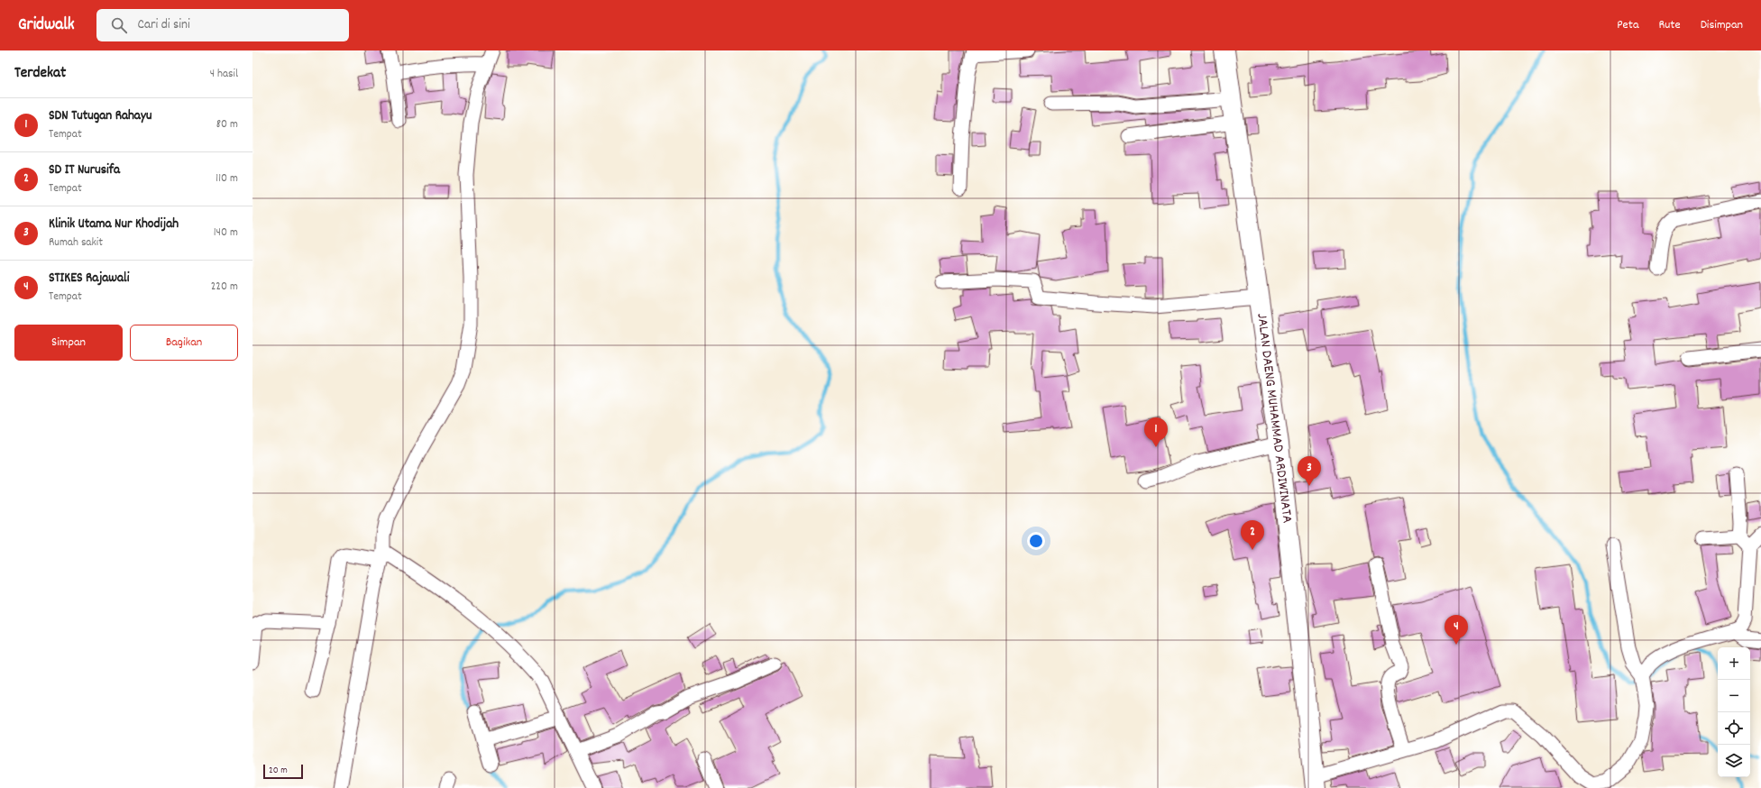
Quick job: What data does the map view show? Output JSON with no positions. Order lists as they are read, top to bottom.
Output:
{
  "streets": {
    "main road": ["JALAN DAENG MUHAMMAD ARDIWINATA"]
  },
  "scale_bar": "20 m",
  "page": {
    "header": "Gridwalk",
    "search": "Cari di sini",
    "nav": ["Peta", "Rute", "Disimpan"],
    "heading": ["Terdekat", "4 hasil"],
    "list": [
      {
        "mark": "1",
        "name": "SDN Tutugan Rahayu",
        "note": "Tempat",
        "value": "80 m"
      },
      {
        "mark": "2",
        "name": "SD IT Nurusifa",
        "note": "Tempat",
        "value": "110 m"
      },
      {
        "mark": "3",
        "name": "Klinik Utama Nur Khodijah",
        "note": "Rumah sakit",
        "value": "140 m"
      },
      {
        "mark": "4",
        "name": "STIKES Rajawali",
        "note": "Tempat",
        "value": "220 m"
      }
    ],
    "buttons": ["Simpan", "Bagikan"],
    "pins": [
      "1",
      "3",
      "2",
      "4"
    ],
    "map_buttons": ["+", "−"],
    "scale": "20 m"
  }
}
